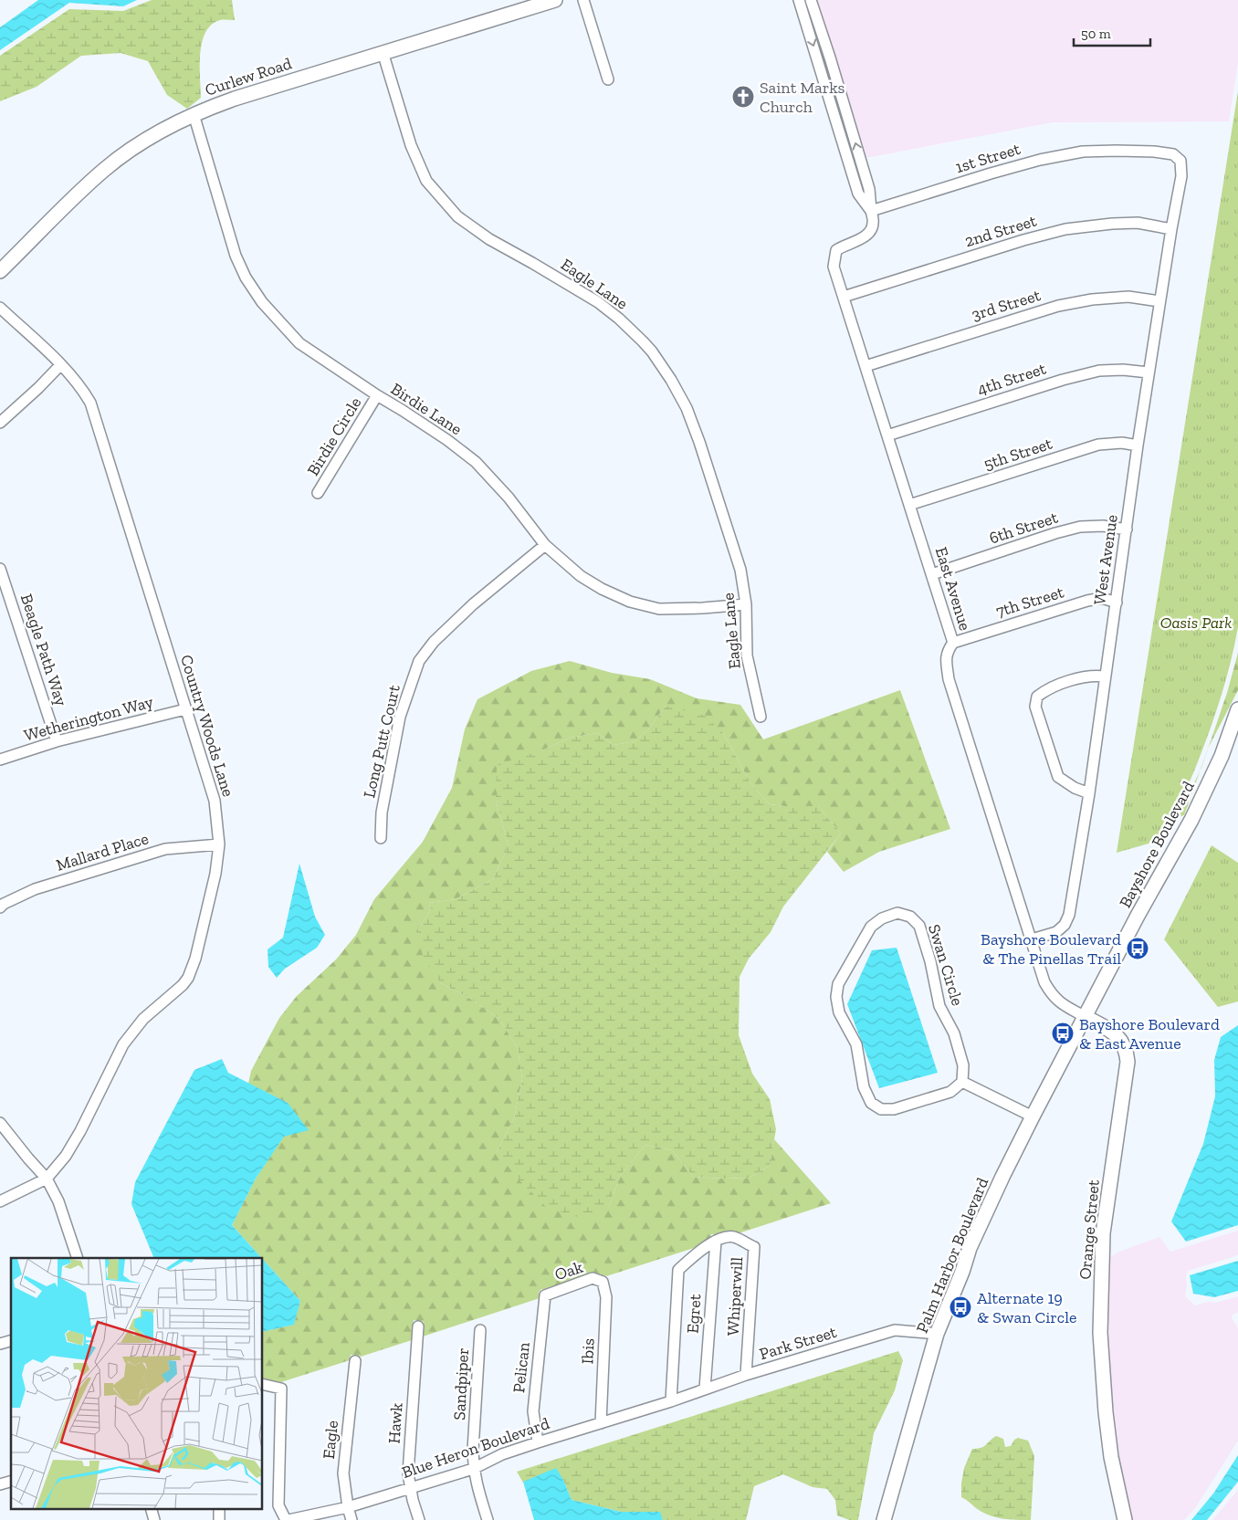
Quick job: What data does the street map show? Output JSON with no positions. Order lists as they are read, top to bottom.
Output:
{
  "streets": {
    "main road": [
      "Curlew Road",
      "Bayshore Boulevard",
      "Orange Street",
      "Palm Harbor Boulevard"
    ],
    "street": [
      "1st Street",
      "2nd Street",
      "Eagle Lane",
      "3rd Street",
      "4th Street",
      "Birdie Lane",
      "Birdie Circle",
      "5th Street",
      "6th Street",
      "West Avenue",
      "East Avenue",
      "7th Street",
      "Beagle Path Way",
      "Wetherington Way",
      "Country Woods Lane",
      "Long Putt Court",
      "Mallard Place",
      "Swan Circle",
      "Oak",
      "Whiperwill",
      "Egret",
      "Park Street",
      "Ibis",
      "Pelican",
      "Sandpiper",
      "Hawk",
      "Eagle",
      "Blue Heron Boulevard"
    ]
  },
  "crossings": [
    ["Curlew Road", "Eagle Lane"],
    ["Curlew Road", "Birdie Lane"],
    ["1st Street", "West Avenue"],
    ["1st Street", "East Avenue"],
    ["2nd Street", "West Avenue"],
    ["2nd Street", "East Avenue"],
    ["Eagle Lane", "Birdie Lane"],
    ["3rd Street", "West Avenue"],
    ["3rd Street", "East Avenue"],
    ["4th Street", "West Avenue"],
    ["4th Street", "East Avenue"],
    ["Birdie Lane", "Birdie Circle"],
    ["Birdie Lane", "Long Putt Court"],
    ["5th Street", "West Avenue"],
    ["5th Street", "East Avenue"],
    ["6th Street", "West Avenue"],
    ["6th Street", "East Avenue"],
    ["West Avenue", "East Avenue"],
    ["West Avenue", "7th Street"],
    ["East Avenue", "7th Street"],
    ["East Avenue", "Bayshore Boulevard"],
    ["East Avenue", "Orange Street"],
    ["East Avenue", "Palm Harbor Boulevard"],
    ["Beagle Path Way", "Wetherington Way"],
    ["Wetherington Way", "Country Woods Lane"],
    ["Country Woods Lane", "Mallard Place"],
    ["Bayshore Boulevard", "Orange Street"],
    ["Bayshore Boulevard", "Palm Harbor Boulevard"],
    ["Orange Street", "Palm Harbor Boulevard"],
    ["Palm Harbor Boulevard", "Park Street"],
    ["Oak", "Ibis"],
    ["Oak", "Pelican"],
    ["Whiperwill", "Egret"],
    ["Whiperwill", "Park Street"],
    ["Whiperwill", "Blue Heron Boulevard"],
    ["Egret", "Park Street"],
    ["Park Street", "Blue Heron Boulevard"],
    ["Ibis", "Blue Heron Boulevard"],
    ["Pelican", "Blue Heron Boulevard"],
    ["Sandpiper", "Blue Heron Boulevard"],
    ["Hawk", "Blue Heron Boulevard"],
    ["Eagle", "Blue Heron Boulevard"]
  ],
  "parks": ["Oasis Park"],
  "places": {
    "church": ["Saint Marks Church"],
    "bus stop": ["Bayshore Boulevard & The Pinellas Trail", "Bayshore Boulevard & East Avenue", "Alternate 19 & Swan Circle"]
  },
  "scale_bar": "50 m"
}
